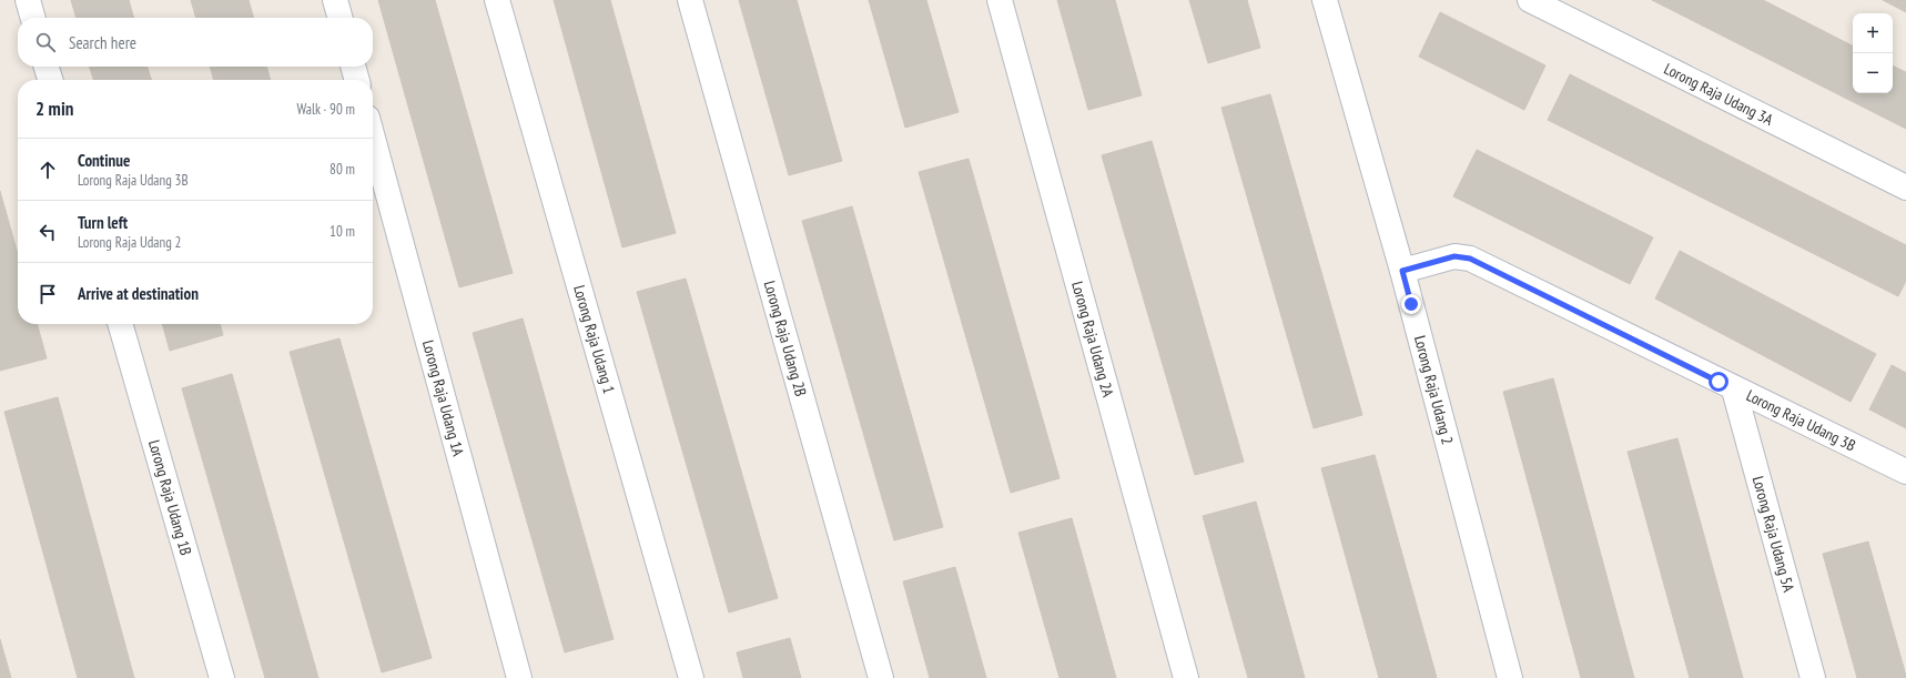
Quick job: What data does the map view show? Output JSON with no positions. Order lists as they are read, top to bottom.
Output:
{
  "streets": {
    "street": [
      "Lorong Raja Udang 3A",
      "Lorong Raja Udang 1",
      "Lorong Raja Udang 2B",
      "Lorong Raja Udang 2A",
      "Lorong Raja Udang 2",
      "Lorong Raja Udang 1A",
      "Lorong Raja Udang 3B",
      "Lorong Raja Udang 1B",
      "Lorong Raja Udang 5A"
    ]
  },
  "crossings": [
    ["Lorong Raja Udang 2", "Lorong Raja Udang 3B"],
    ["Lorong Raja Udang 3B", "Lorong Raja Udang 5A"]
  ],
  "page": {
    "map_buttons": ["+", "−"],
    "search": "Search here",
    "heading": ["2 min", "Walk · 90 m"],
    "list": [
      ["Continue", "Lorong Raja Udang 3B", "80 m"],
      ["Turn left", "Lorong Raja Udang 2", "10 m"],
      "Arrive at destination"
    ]
  }
}
